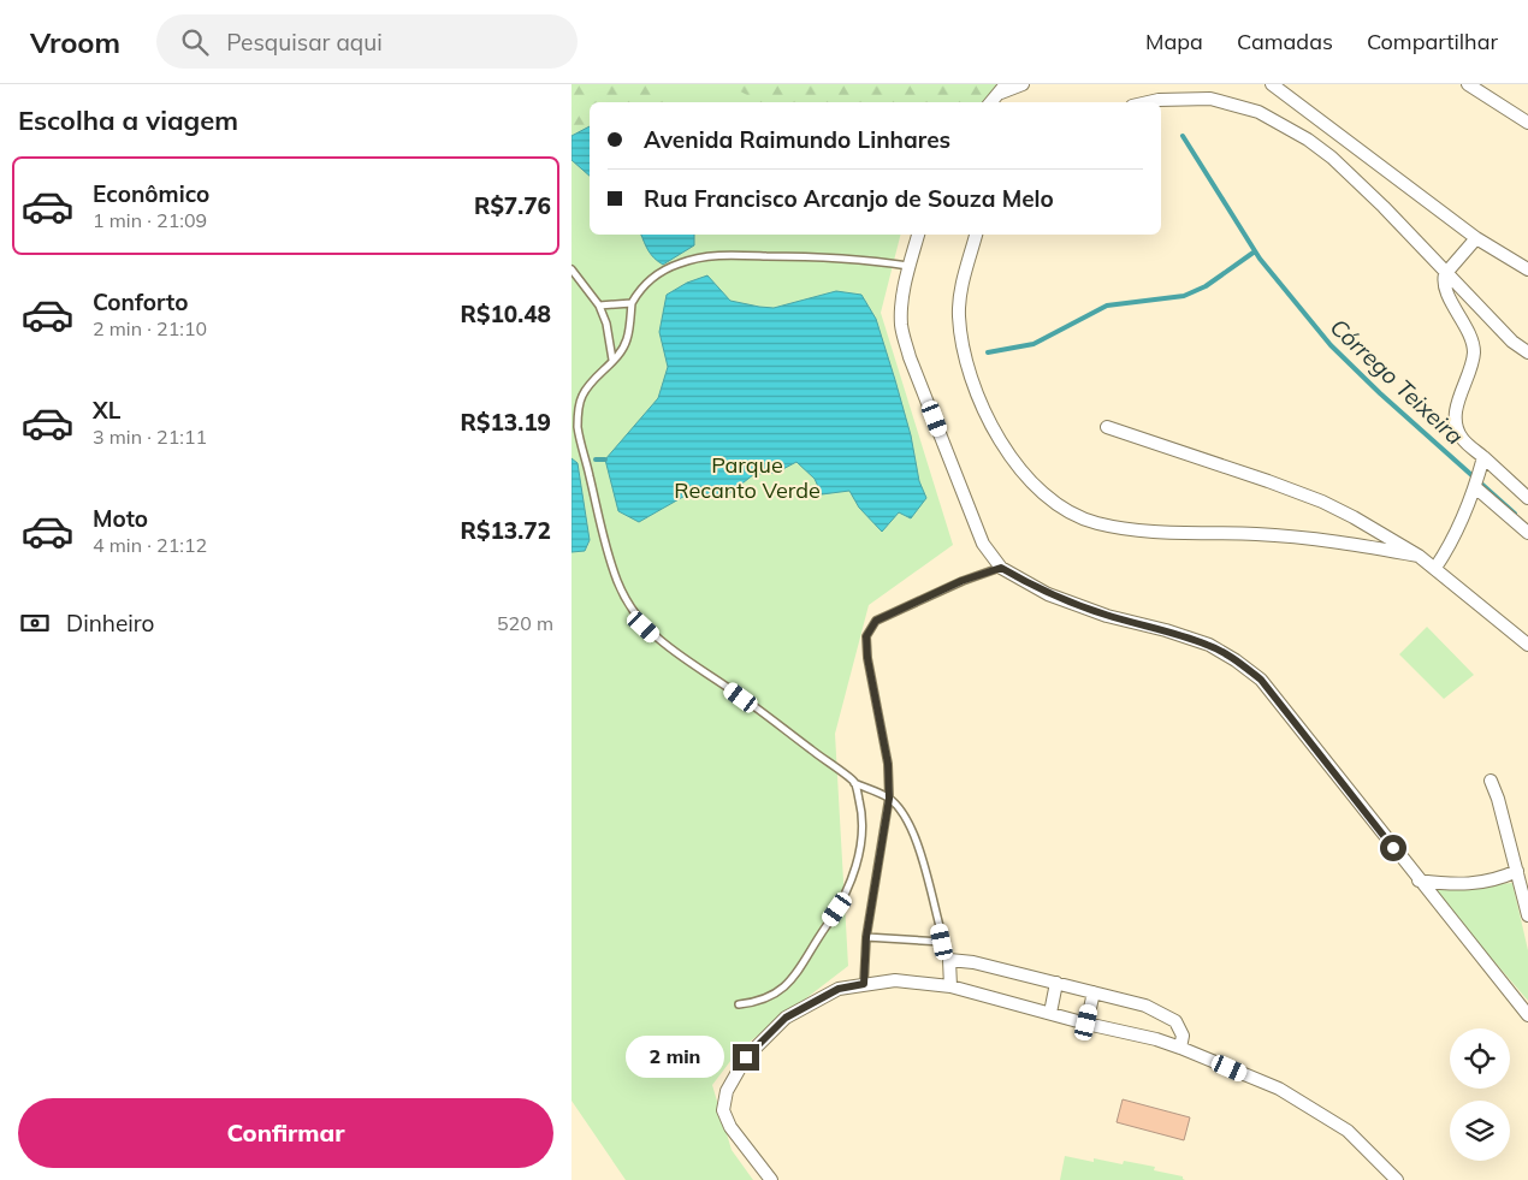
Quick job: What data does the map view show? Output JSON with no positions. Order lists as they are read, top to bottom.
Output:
{
  "water": ["Córrego Teixeira"],
  "parks": ["Parque Recanto Verde"],
  "page": {
    "header": "Vroom",
    "search": "Pesquisar aqui",
    "nav": ["Mapa", "Camadas", "Compartilhar"],
    "heading": "Escolha a viagem",
    "banner": ["Avenida Raimundo Linhares", "Rua Francisco Arcanjo de Souza Melo"],
    "list": [
      {
        "name": "Econômico",
        "note": "1 min · 21:09",
        "value": "R$7.76"
      },
      {
        "name": "Conforto",
        "note": "2 min · 21:10",
        "value": "R$10.48"
      },
      {
        "name": "XL",
        "note": "3 min · 21:11",
        "value": "R$13.19"
      },
      {
        "name": "Moto",
        "note": "4 min · 21:12",
        "value": "R$13.72"
      }
    ],
    "pay": ["Dinheiro", "520 m"],
    "bubble": "2 min",
    "buttons": "Confirmar"
  }
}
